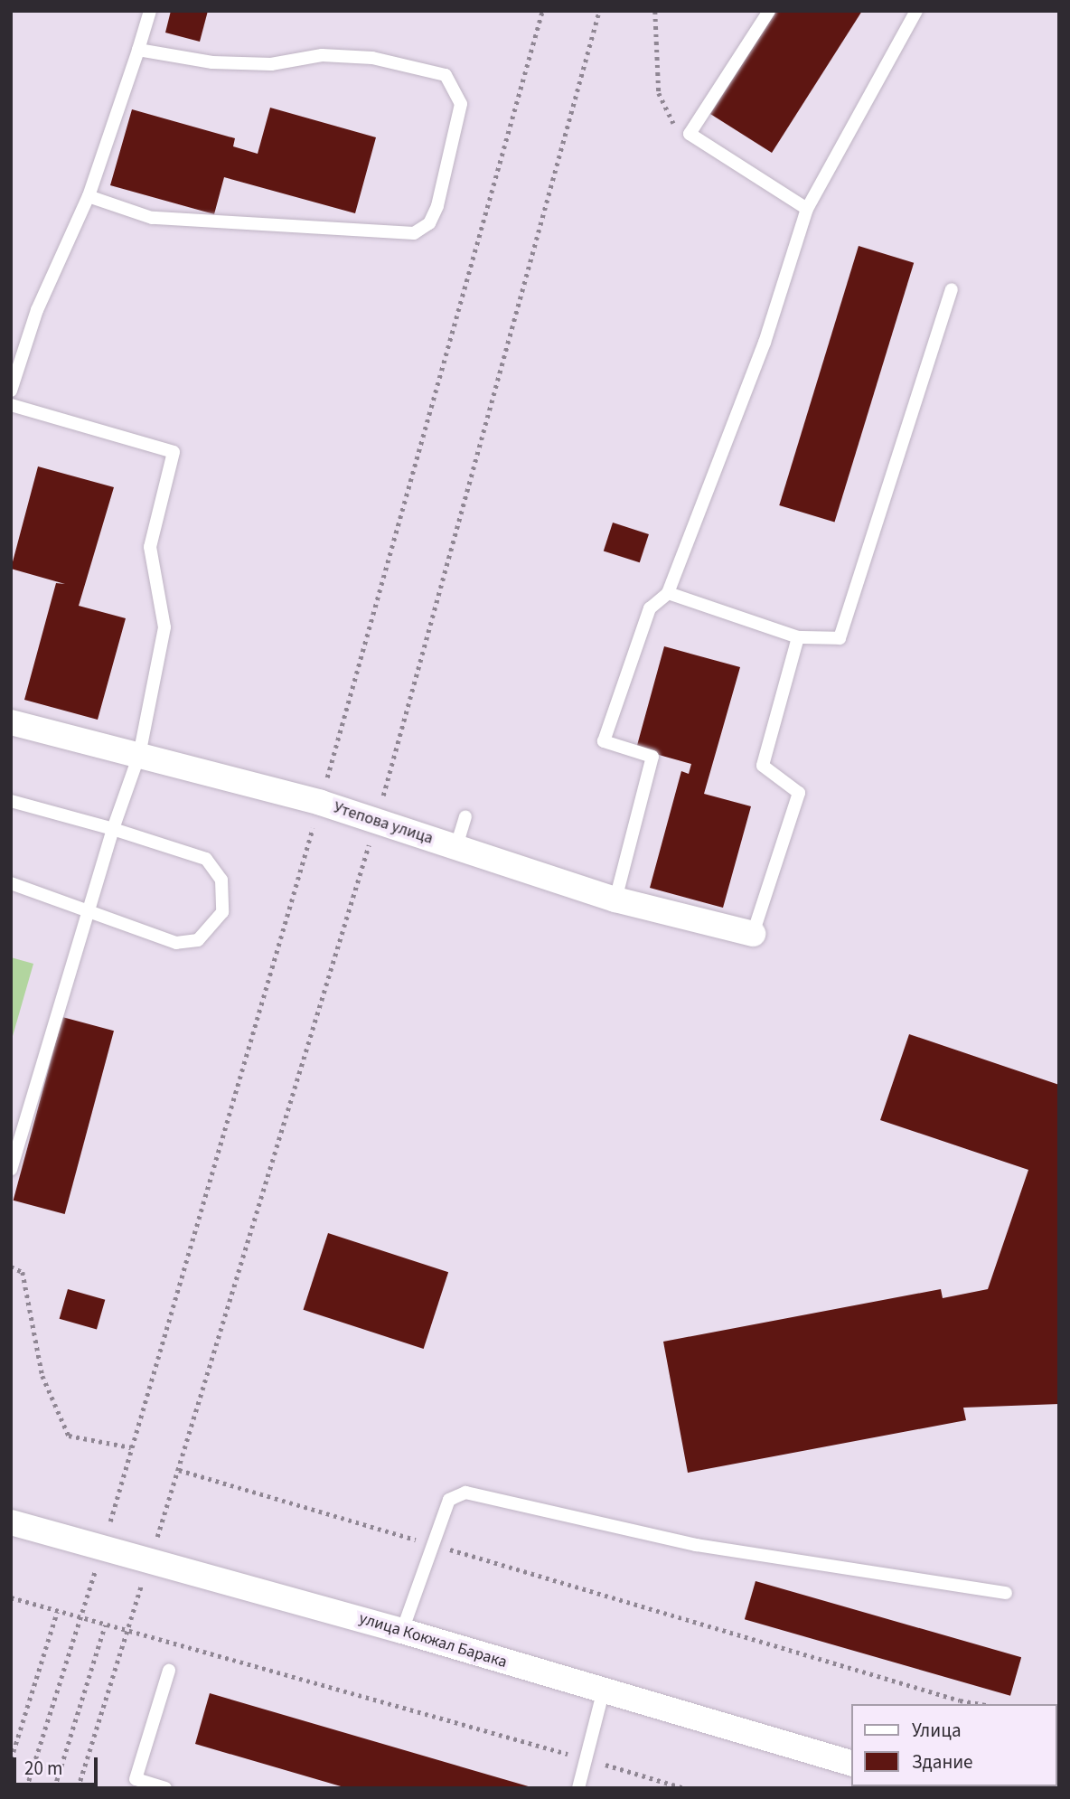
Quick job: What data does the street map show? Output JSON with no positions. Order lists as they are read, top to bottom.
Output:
{
  "streets": {
    "street": ["Утепова улица", "улица Кокжал Барака"]
  },
  "legend": ["Улица", "Здание"],
  "scale_bar": "20 m"
}
